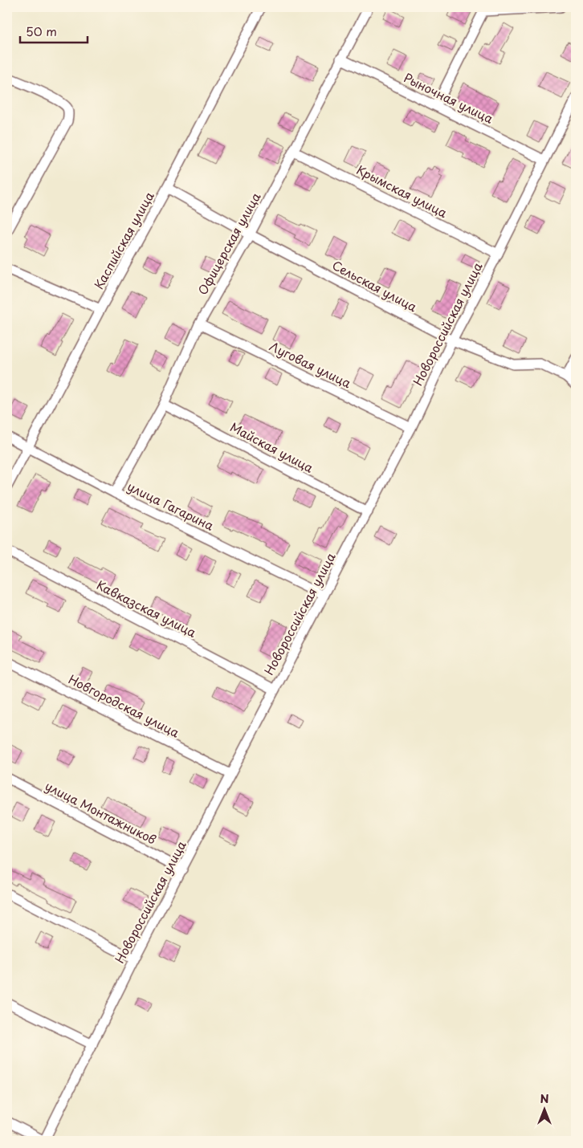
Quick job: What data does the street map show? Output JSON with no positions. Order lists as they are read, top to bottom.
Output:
{
  "streets": {
    "street": [
      "Рыночная улица",
      "Крымская улица",
      "Каспийская улица",
      "Офицерская улица",
      "Сельская улица",
      "Новороссийская улица",
      "Луговая улица",
      "Майская улица",
      "улица Гагарина",
      "Кавказская улица",
      "Новгородская улица",
      "улица Монтажников"
    ]
  },
  "crossings": [
    ["Рыночная улица", "Офицерская улица"],
    ["Рыночная улица", "Новороссийская улица"],
    ["Крымская улица", "Офицерская улица"],
    ["Крымская улица", "Новороссийская улица"],
    ["Каспийская улица", "Сельская улица"],
    ["Каспийская улица", "улица Гагарина"],
    ["Офицерская улица", "Сельская улица"],
    ["Офицерская улица", "Луговая улица"],
    ["Офицерская улица", "Майская улица"],
    ["Офицерская улица", "улица Гагарина"],
    ["Сельская улица", "Новороссийская улица"],
    ["Новороссийская улица", "Луговая улица"],
    ["Новороссийская улица", "Майская улица"],
    ["Новороссийская улица", "улица Гагарина"],
    ["Новороссийская улица", "Кавказская улица"],
    ["Новороссийская улица", "Новгородская улица"],
    ["Новороссийская улица", "улица Монтажников"]
  ],
  "scale_bar": "50 m",
  "north": "top"
}
